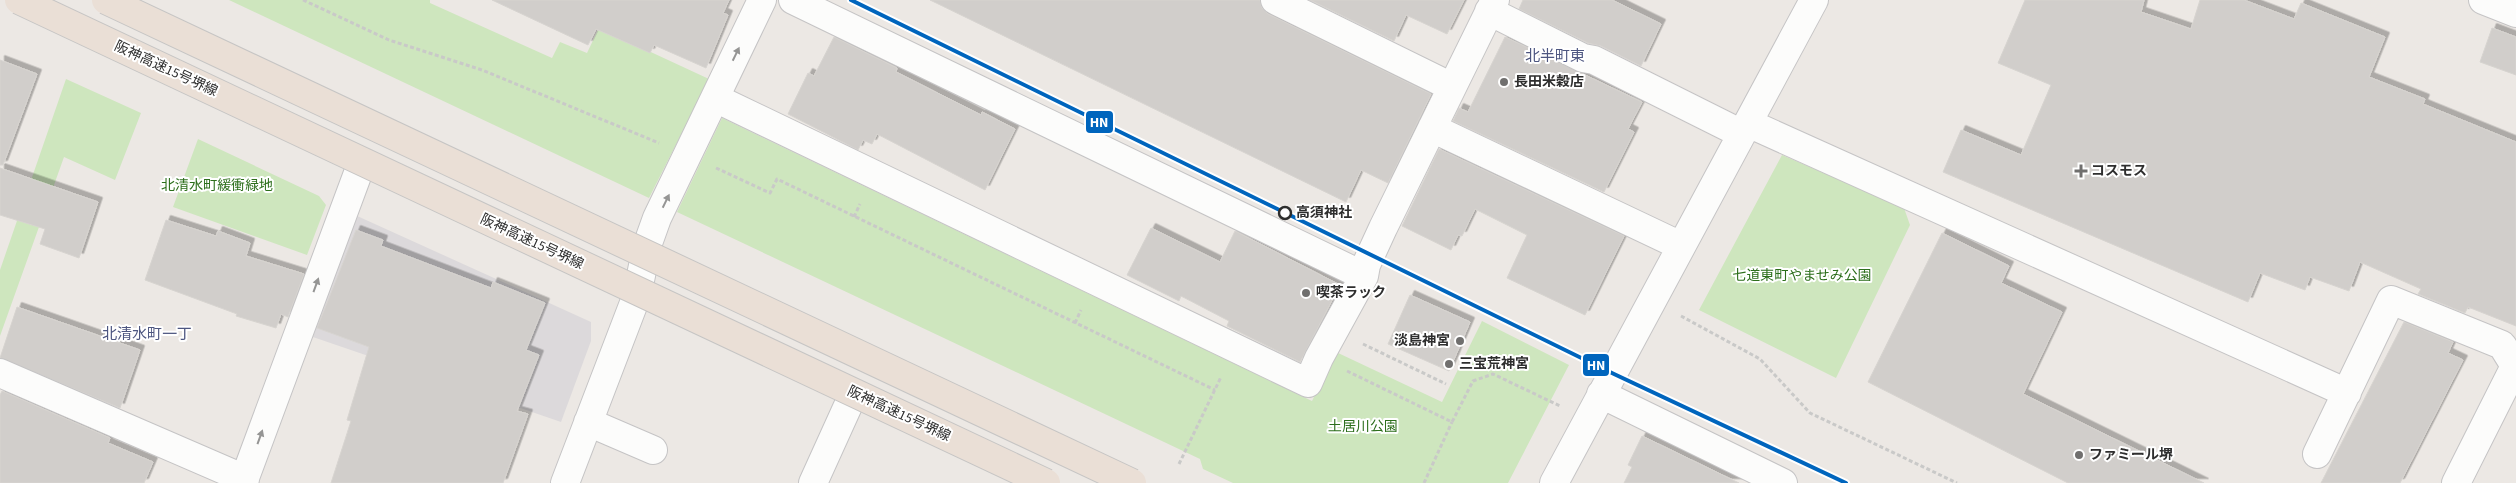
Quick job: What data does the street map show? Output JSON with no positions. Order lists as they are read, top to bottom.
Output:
{
  "streets": {
    "highway": ["阪神高速15号堺線"]
  },
  "districts": ["北半町東", "北清水町一丁"],
  "parks": ["北清水町緩衝緑地", "七道東町やませみ公園", "土居川公園"],
  "places": {
    "other": [
      "長田米穀店",
      "高須神社",
      "喫茶ラック",
      "淡島神宮",
      "三宝荒神宮",
      "ファミール堺"
    ],
    "health": ["コスモス"]
  },
  "lines": ["transit line HN"]
}
